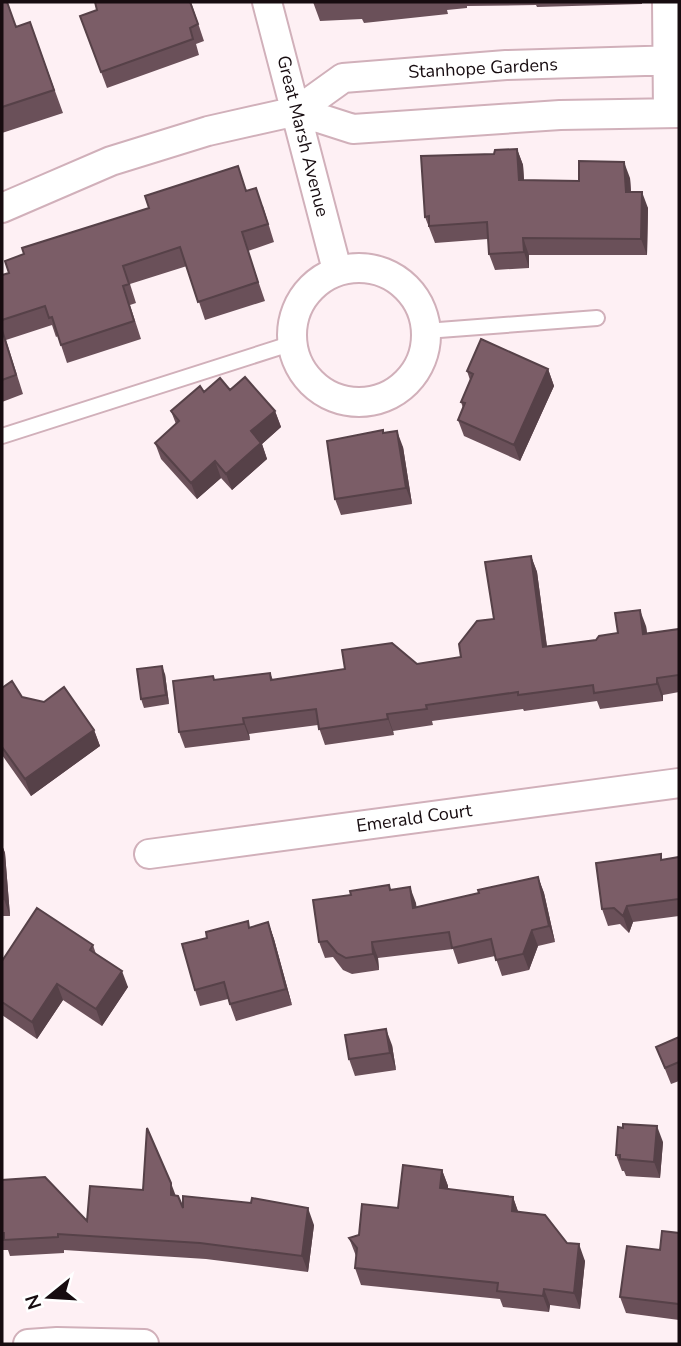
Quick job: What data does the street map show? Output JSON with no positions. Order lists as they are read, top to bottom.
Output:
{
  "streets": {
    "street": ["Stanhope Gardens", "Great Marsh Avenue", "Emerald Court"]
  },
  "crossings": [
    ["Stanhope Gardens", "Great Marsh Avenue"]
  ],
  "north": "left"
}
